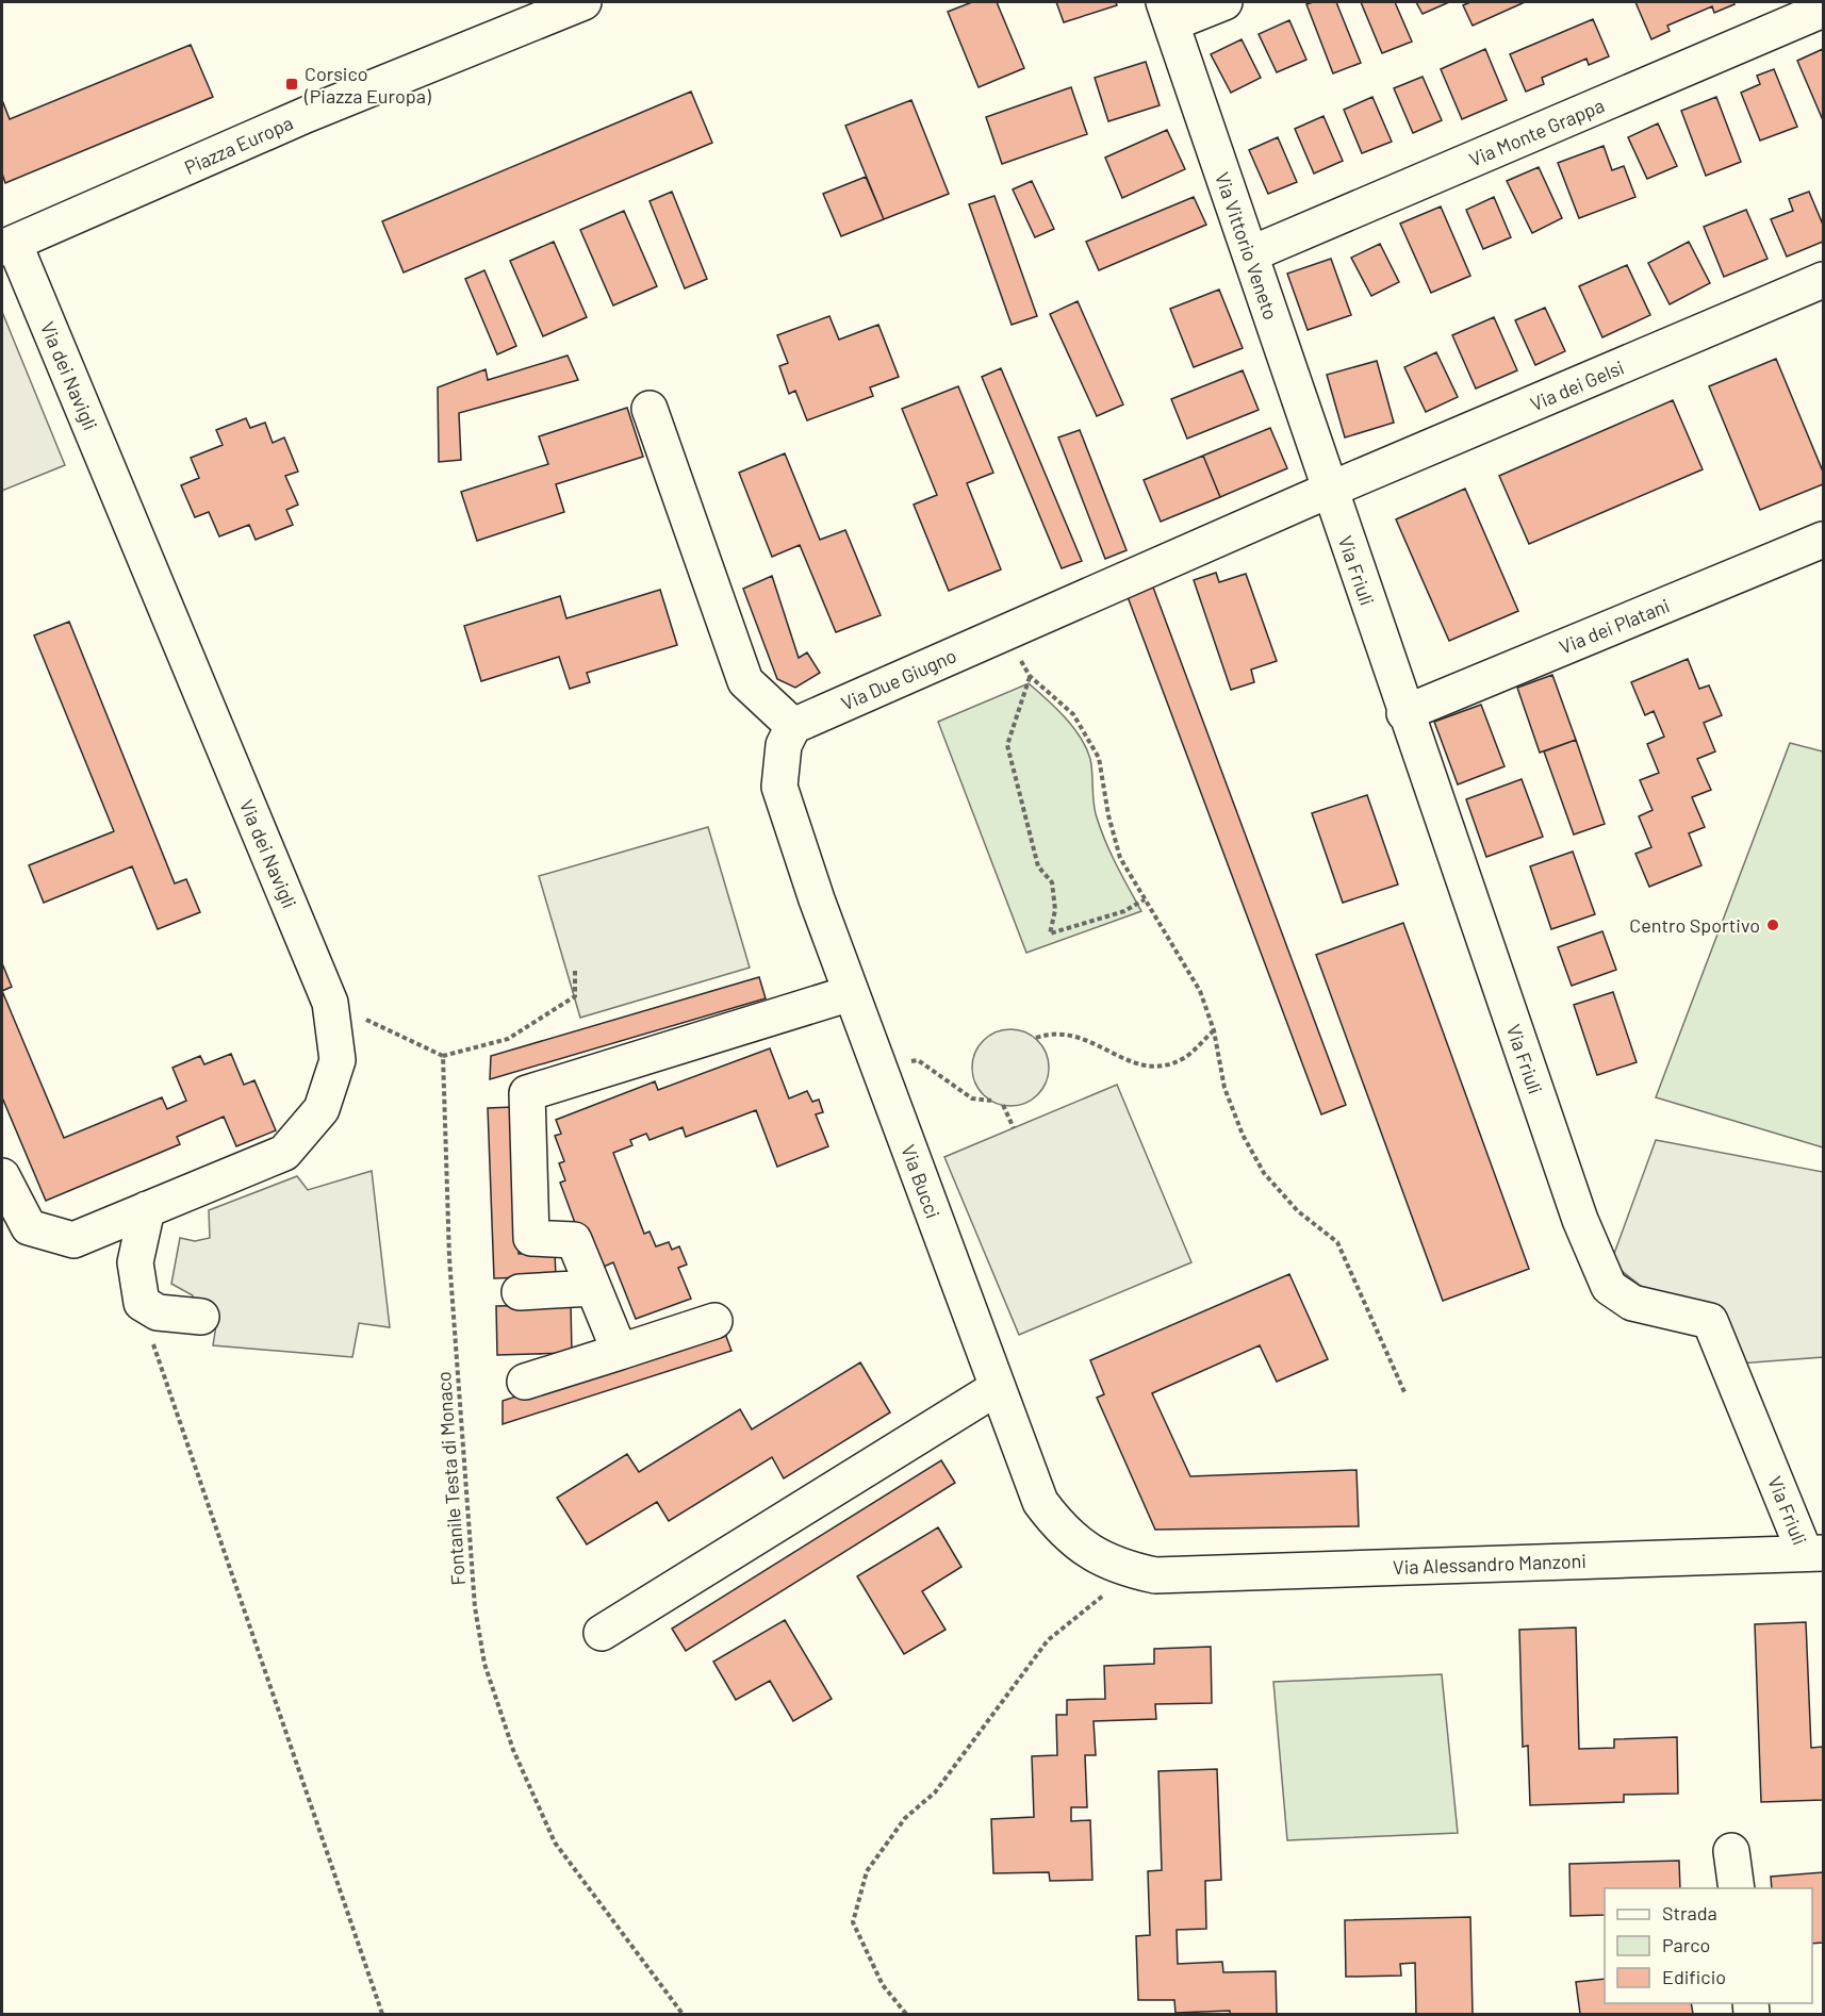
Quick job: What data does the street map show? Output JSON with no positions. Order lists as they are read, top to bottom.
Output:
{
  "streets": {
    "street": [
      "Via Monte Grappa",
      "Piazza Europa",
      "Via Vittorio Veneto",
      "Via dei Navigli",
      "Via dei Gelsi",
      "Via Friuli",
      "Via dei Platani",
      "Via Due Giugno",
      "Via Bucci",
      "Via Alessandro Manzoni"
    ],
    "path": ["Fontanile Testa di Monaco"]
  },
  "crossings": [
    ["Via Monte Grappa", "Via Vittorio Veneto"],
    ["Piazza Europa", "Via dei Navigli"],
    ["Via Vittorio Veneto", "Via dei Gelsi"],
    ["Via Vittorio Veneto", "Via Friuli"],
    ["Via Vittorio Veneto", "Via Due Giugno"],
    ["Via dei Gelsi", "Via Friuli"],
    ["Via dei Gelsi", "Via Due Giugno"],
    ["Via Friuli", "Via dei Platani"],
    ["Via Friuli", "Via Due Giugno"],
    ["Via Friuli", "Via Alessandro Manzoni"],
    ["Via Due Giugno", "Via Bucci"],
    ["Via Bucci", "Via Alessandro Manzoni"]
  ],
  "places": {
    "transit": ["Corsico (Piazza Europa)"],
    "other": ["Centro Sportivo"]
  },
  "legend": ["Strada", "Parco", "Edificio"]
}
